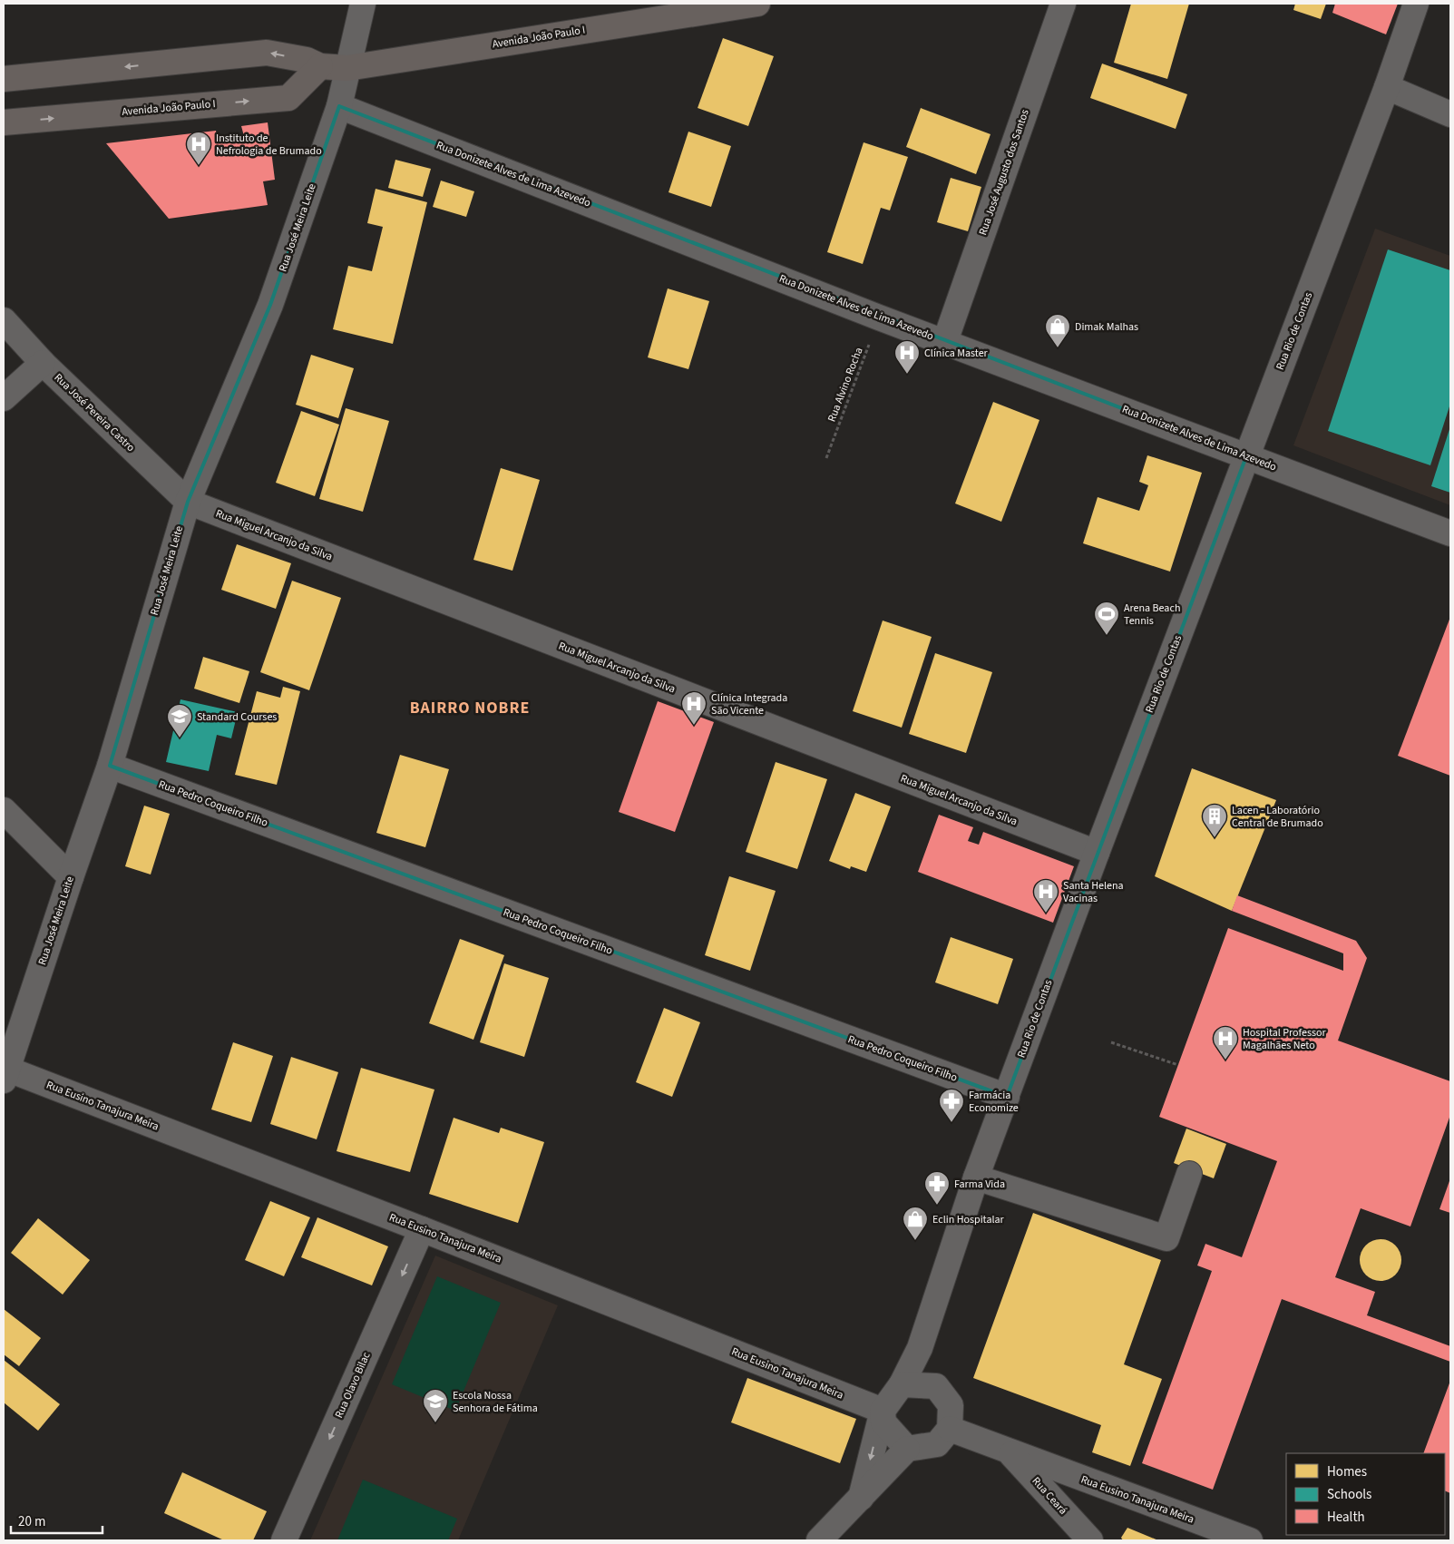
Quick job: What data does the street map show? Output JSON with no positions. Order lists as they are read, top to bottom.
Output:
{
  "streets": {
    "main road": ["Avenida João Paulo I"],
    "street": [
      "Rua José Augusto dos Santos",
      "Rua Donizete Alves de Lima Azevedo",
      "Rua José Meira Leite",
      "Rua Rio de Contas",
      "Rua José Pereira Castro",
      "Rua Miguel Arcanjo da Silva",
      "Rua Pedro Coqueiro Filho",
      "Rua Eusino Tanajura Meira",
      "Rua Olavo Bilac",
      "Rua Ceará"
    ],
    "path": ["Rua Alvino Rocha"]
  },
  "crossings": [
    ["Avenida João Paulo I", "Rua José Meira Leite"],
    ["Rua José Augusto dos Santos", "Rua Donizete Alves de Lima Azevedo"],
    ["Rua Donizete Alves de Lima Azevedo", "Rua José Meira Leite"],
    ["Rua Donizete Alves de Lima Azevedo", "Rua Rio de Contas"],
    ["Rua Donizete Alves de Lima Azevedo", "Rua Alvino Rocha"],
    ["Rua José Meira Leite", "Rua José Pereira Castro"],
    ["Rua José Meira Leite", "Rua Miguel Arcanjo da Silva"],
    ["Rua José Meira Leite", "Rua Pedro Coqueiro Filho"],
    ["Rua José Meira Leite", "Rua Eusino Tanajura Meira"],
    ["Rua Rio de Contas", "Rua Miguel Arcanjo da Silva"],
    ["Rua Rio de Contas", "Rua Pedro Coqueiro Filho"],
    ["Rua Rio de Contas", "Rua Eusino Tanajura Meira"],
    ["Rua José Pereira Castro", "Rua Miguel Arcanjo da Silva"],
    ["Rua Eusino Tanajura Meira", "Rua Olavo Bilac"],
    ["Rua Eusino Tanajura Meira", "Rua Ceará"]
  ],
  "one_way": ["Rua Olavo Bilac"],
  "districts": ["BAIRRO NOBRE"],
  "places": {
    "hospital": [
      "Instituto de Nefrologia de Brumado",
      "Clínica Master",
      "Clínica Integrada São Vicente",
      "Santa Helena Vacinas",
      "Hospital Professor Magalhães Neto"
    ],
    "shop": ["Dimak Malhas", "Eclin Hospitalar"],
    "sports": ["Arena Beach Tennis"],
    "school or university": ["Standard Courses", "Escola Nossa Senhora de Fátima"],
    "building": ["Lacen - Laboratório Central de Brumado"],
    "pharmacy": ["Farmácia Economize", "Farma Vida"]
  },
  "legend": ["Homes", "Schools", "Health"],
  "scale_bar": "20 m"
}
